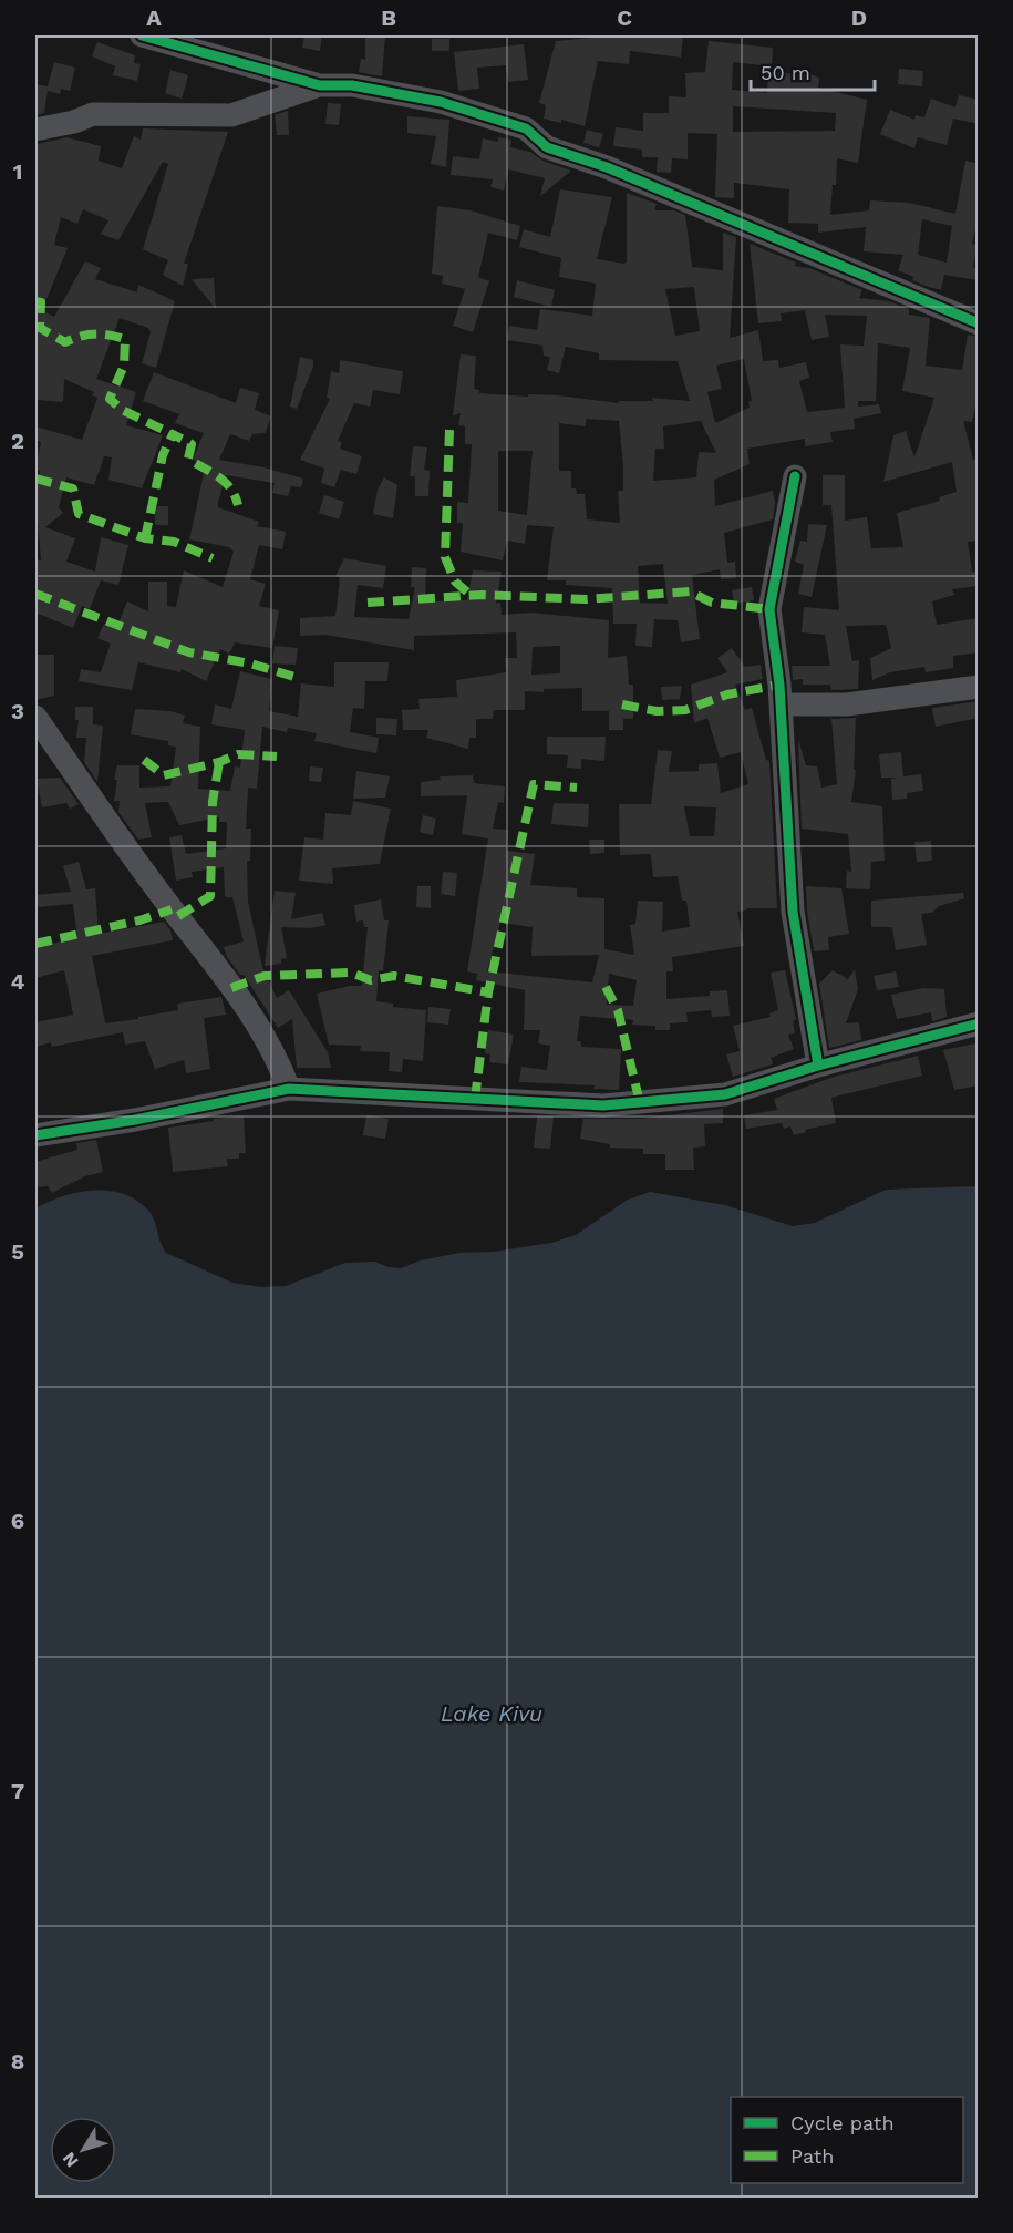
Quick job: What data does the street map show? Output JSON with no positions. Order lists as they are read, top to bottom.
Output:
{
  "water": ["Lake Kivu"],
  "legend": ["Cycle path", "Path"],
  "scale_bar": "50 m",
  "north": "bottom left",
  "grid": {
    "columns": [
      "A",
      "B",
      "C",
      "D"
    ],
    "rows": [
      "1",
      "2",
      "3",
      "4",
      "5",
      "6",
      "7",
      "8"
    ]
  }
}
